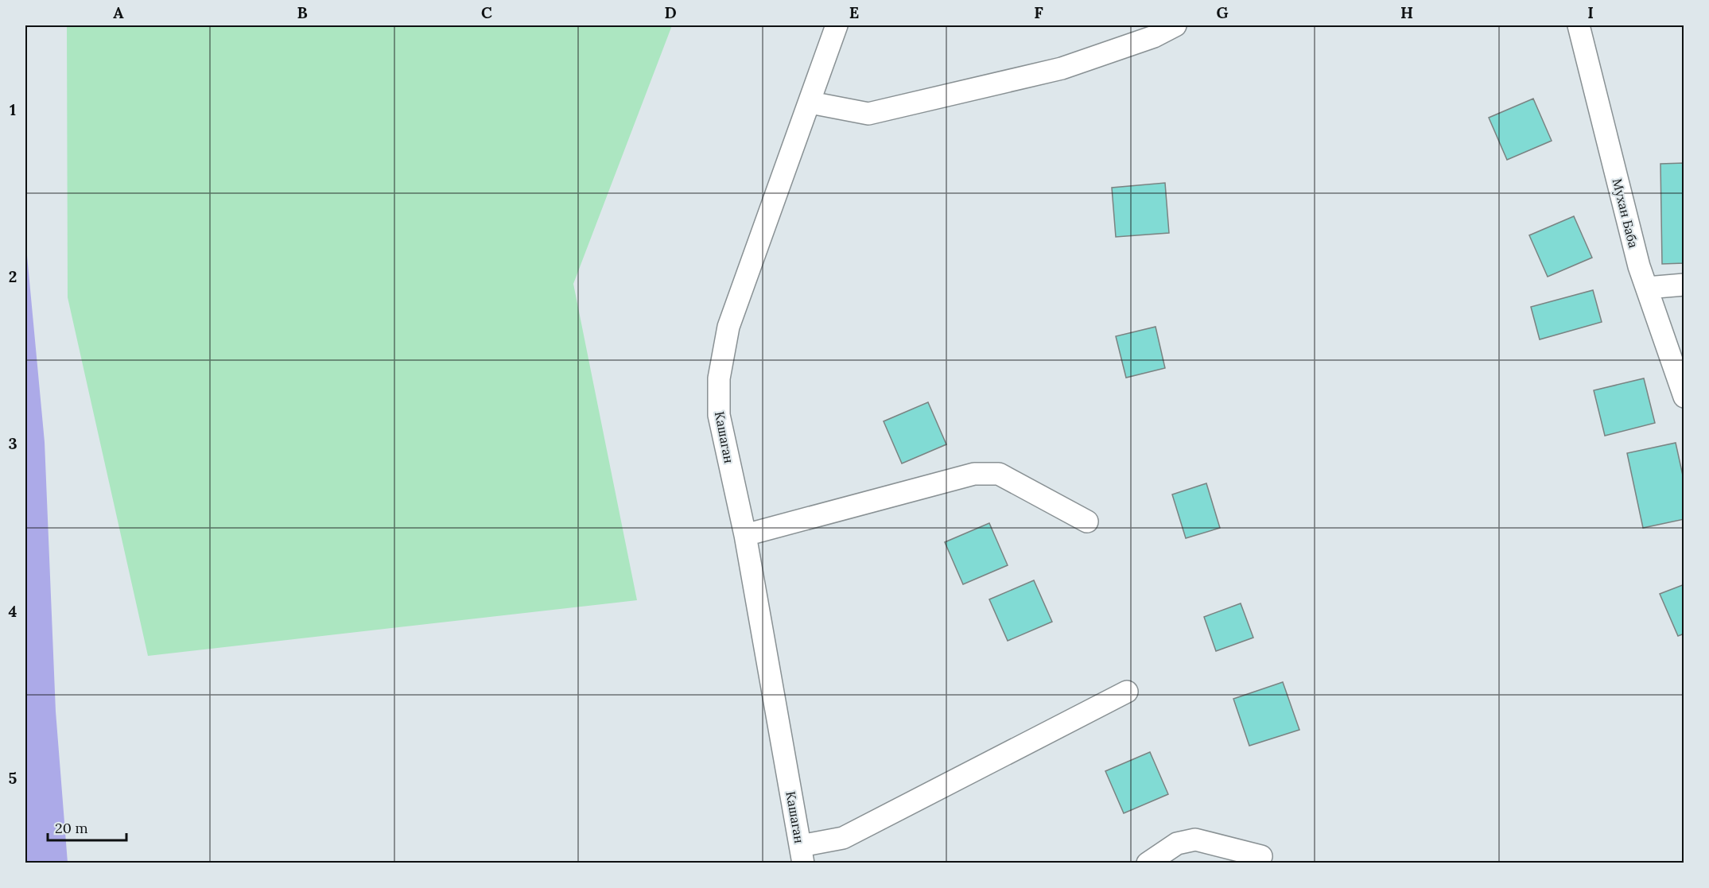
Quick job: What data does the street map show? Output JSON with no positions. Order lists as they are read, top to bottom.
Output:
{
  "streets": {
    "street": ["Мухан Баба", "Кашаган"]
  },
  "scale_bar": "20 m",
  "grid": {
    "columns": [
      "A",
      "B",
      "C",
      "D",
      "E",
      "F",
      "G",
      "H",
      "I"
    ],
    "rows": [
      "1",
      "2",
      "3",
      "4",
      "5"
    ]
  }
}
